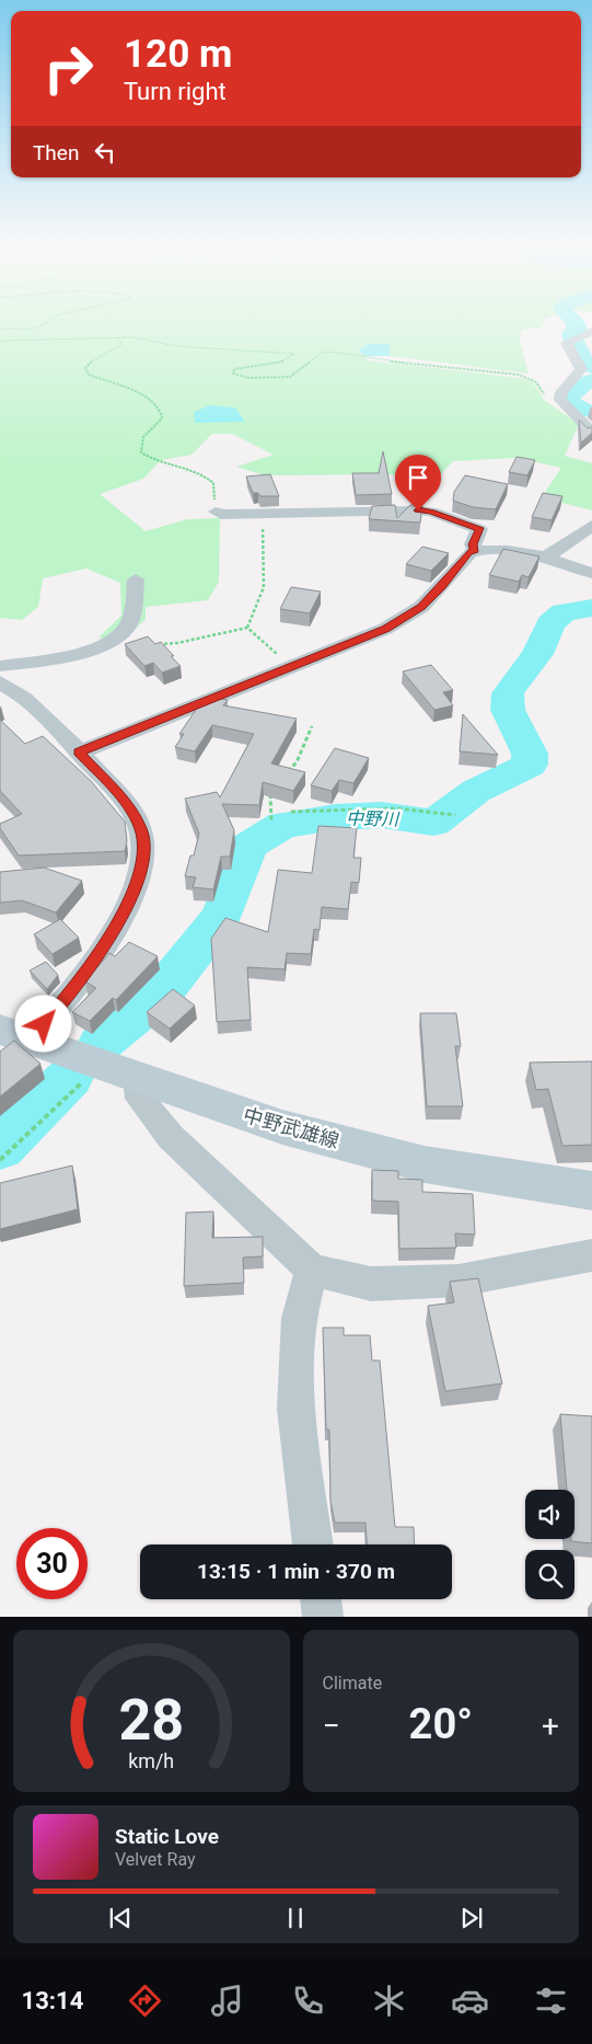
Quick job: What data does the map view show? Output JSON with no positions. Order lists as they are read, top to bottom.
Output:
{
  "streets": {
    "main road": ["中野武雄線"]
  },
  "water": ["中野川"],
  "page": {
    "turn": ["120 m", "Turn right"],
    "then": "Then",
    "limit": "30",
    "trip": "13:15 · 1 min · 370 m",
    "tile": "Climate",
    "heat": ["−", "20°", "+"],
    "song": ["Static Love", "Velvet Ray"],
    "tabs": "13:14",
    "gauge": ["28", "km/h"]
  }
}
